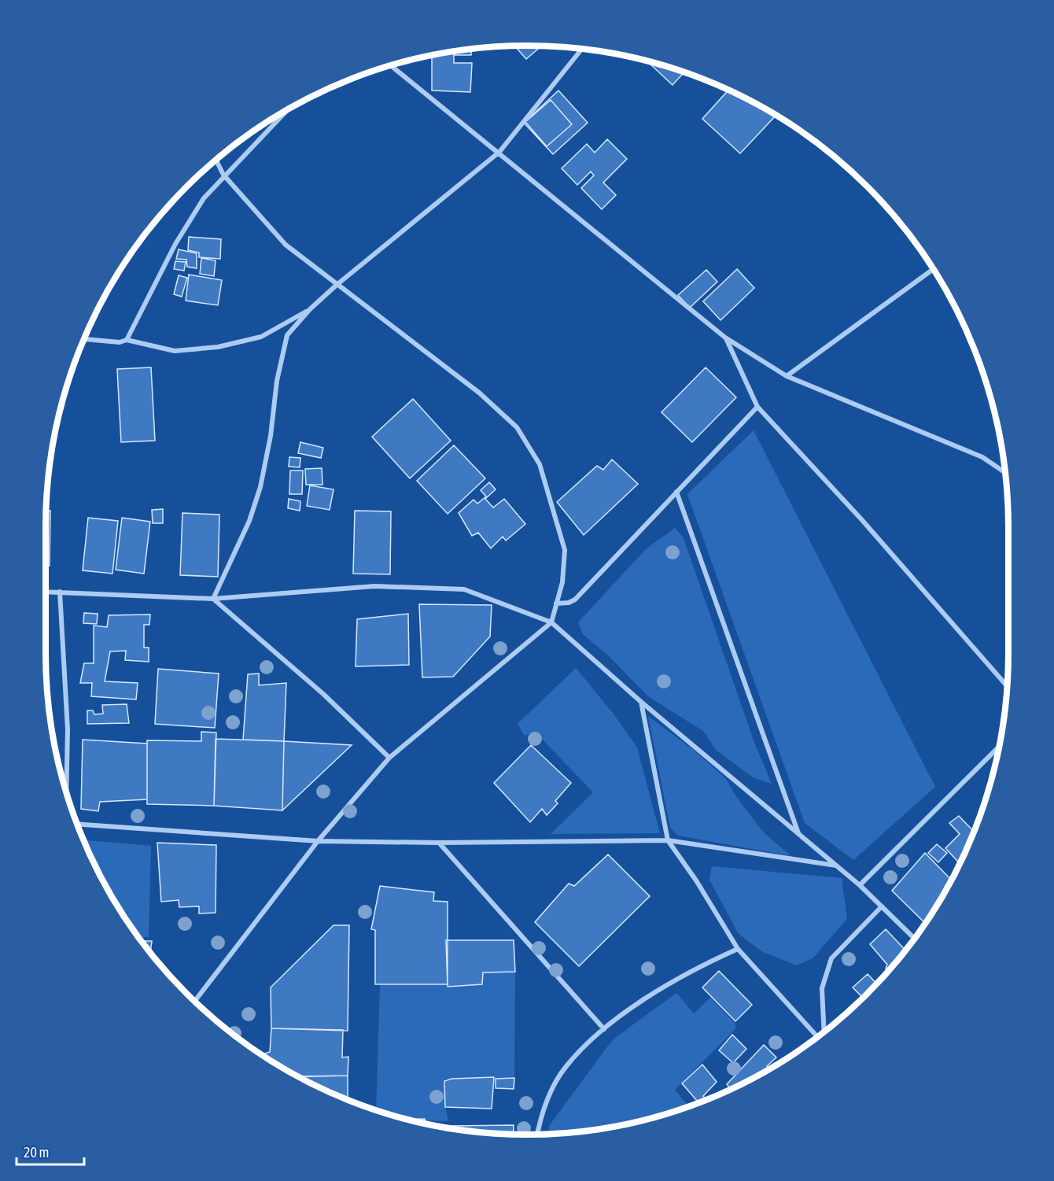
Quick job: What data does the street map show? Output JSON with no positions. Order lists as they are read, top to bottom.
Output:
{
  "scale_bar": "20 m"
}
